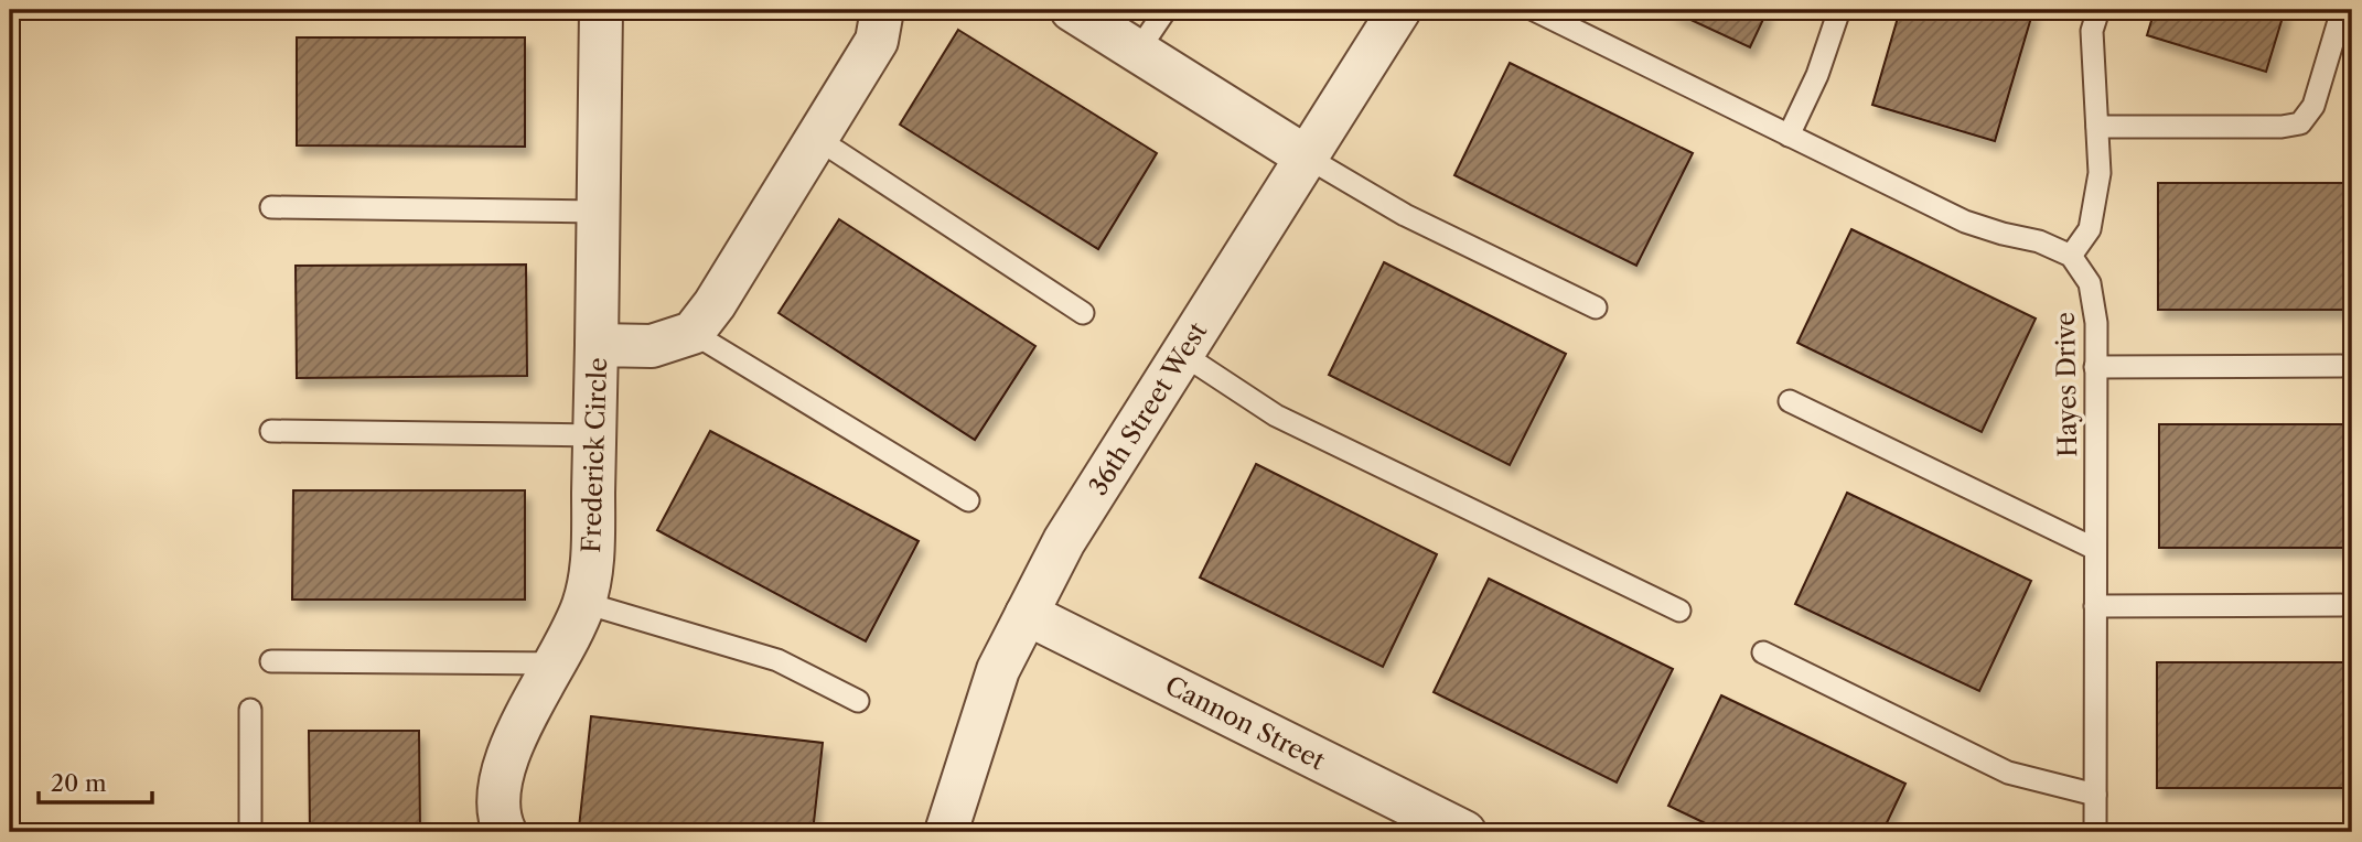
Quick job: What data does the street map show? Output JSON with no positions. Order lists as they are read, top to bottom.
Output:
{
  "streets": {
    "street": ["36th Street West", "Frederick Circle", "Cannon Street"],
    "lane": ["Hayes Drive"]
  },
  "crossings": [
    ["36th Street West", "Cannon Street"]
  ],
  "scale_bar": "20 m"
}
